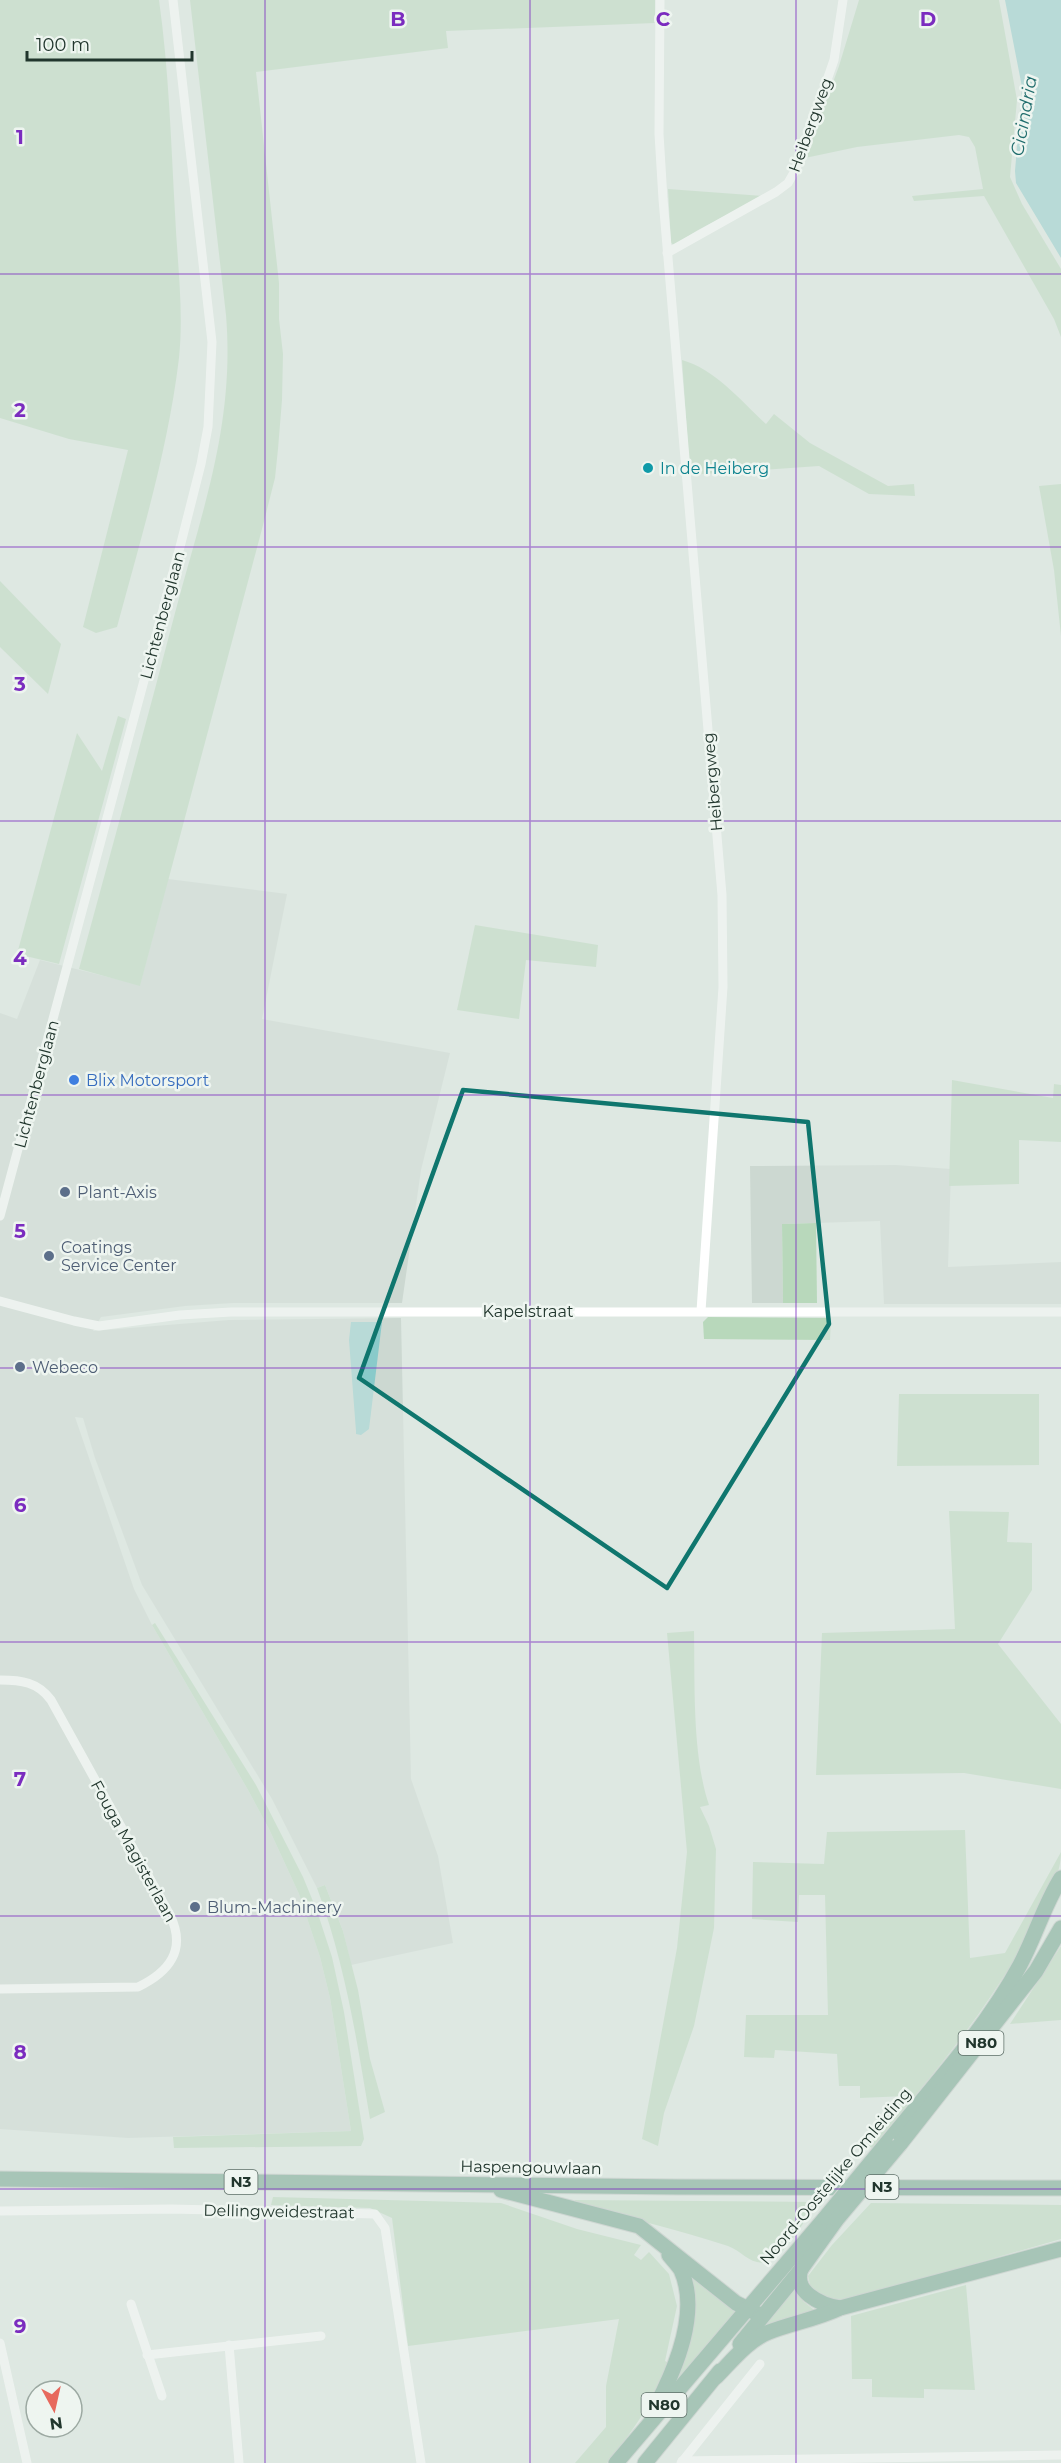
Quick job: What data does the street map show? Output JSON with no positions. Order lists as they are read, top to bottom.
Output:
{
  "streets": {
    "main road": [
      "N80",
      "Haspengouwlaan",
      "Noord-Oostelijke Omleiding",
      "N3"
    ],
    "street": [
      "Heibergweg",
      "Lichtenberglaan",
      "Kapelstraat",
      "Fouga Magisterlaan",
      "Dellingweidestraat"
    ]
  },
  "crossings": [
    ["Heibergweg", "Kapelstraat"],
    ["N80", "Noord-Oostelijke Omleiding"]
  ],
  "water": ["Cicindria"],
  "places": [
    "In de Heiberg",
    "Blix Motorsport",
    "Plant-Axis",
    "Coatings Service Center",
    "Webeco",
    "Blum-Machinery"
  ],
  "scale_bar": "100 m",
  "north": "bottom",
  "grid": {
    "columns": ["B", "C", "D"],
    "rows": [
      "1",
      "2",
      "3",
      "4",
      "5",
      "6",
      "7",
      "8",
      "9"
    ]
  }
}
